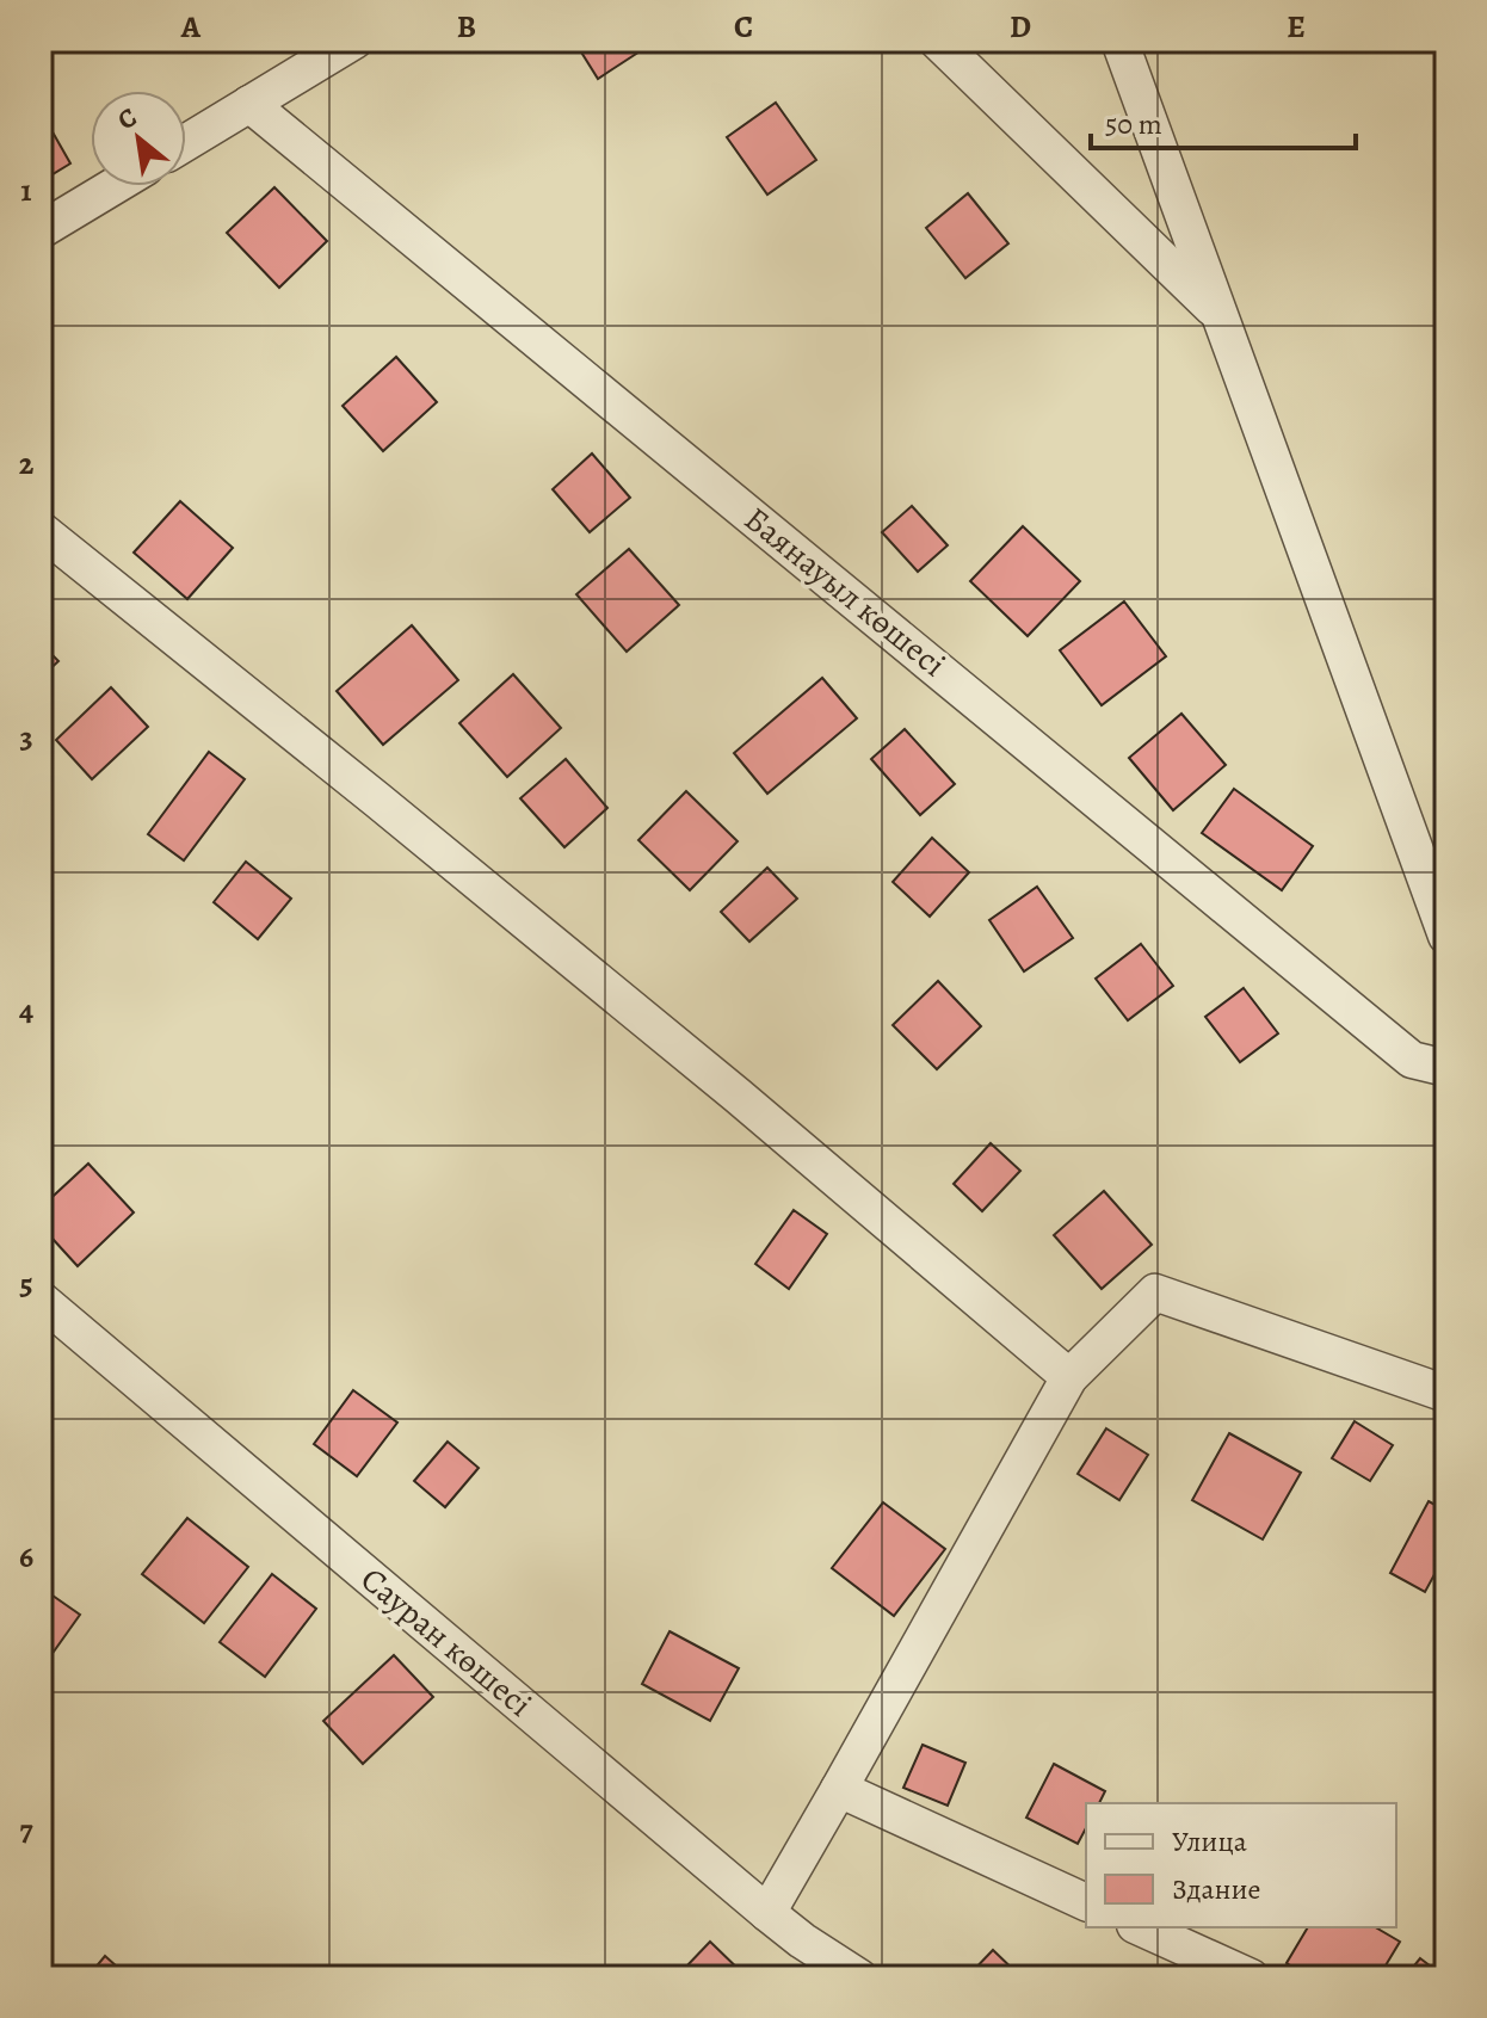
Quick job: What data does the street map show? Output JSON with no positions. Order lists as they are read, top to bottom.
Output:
{
  "streets": {
    "street": ["Баянауыл көшесі", "Сауран көшесі"]
  },
  "legend": ["Улица", "Здание"],
  "scale_bar": "50 m",
  "north": "top left",
  "grid": {
    "columns": [
      "A",
      "B",
      "C",
      "D",
      "E"
    ],
    "rows": [
      "1",
      "2",
      "3",
      "4",
      "5",
      "6",
      "7"
    ]
  }
}
